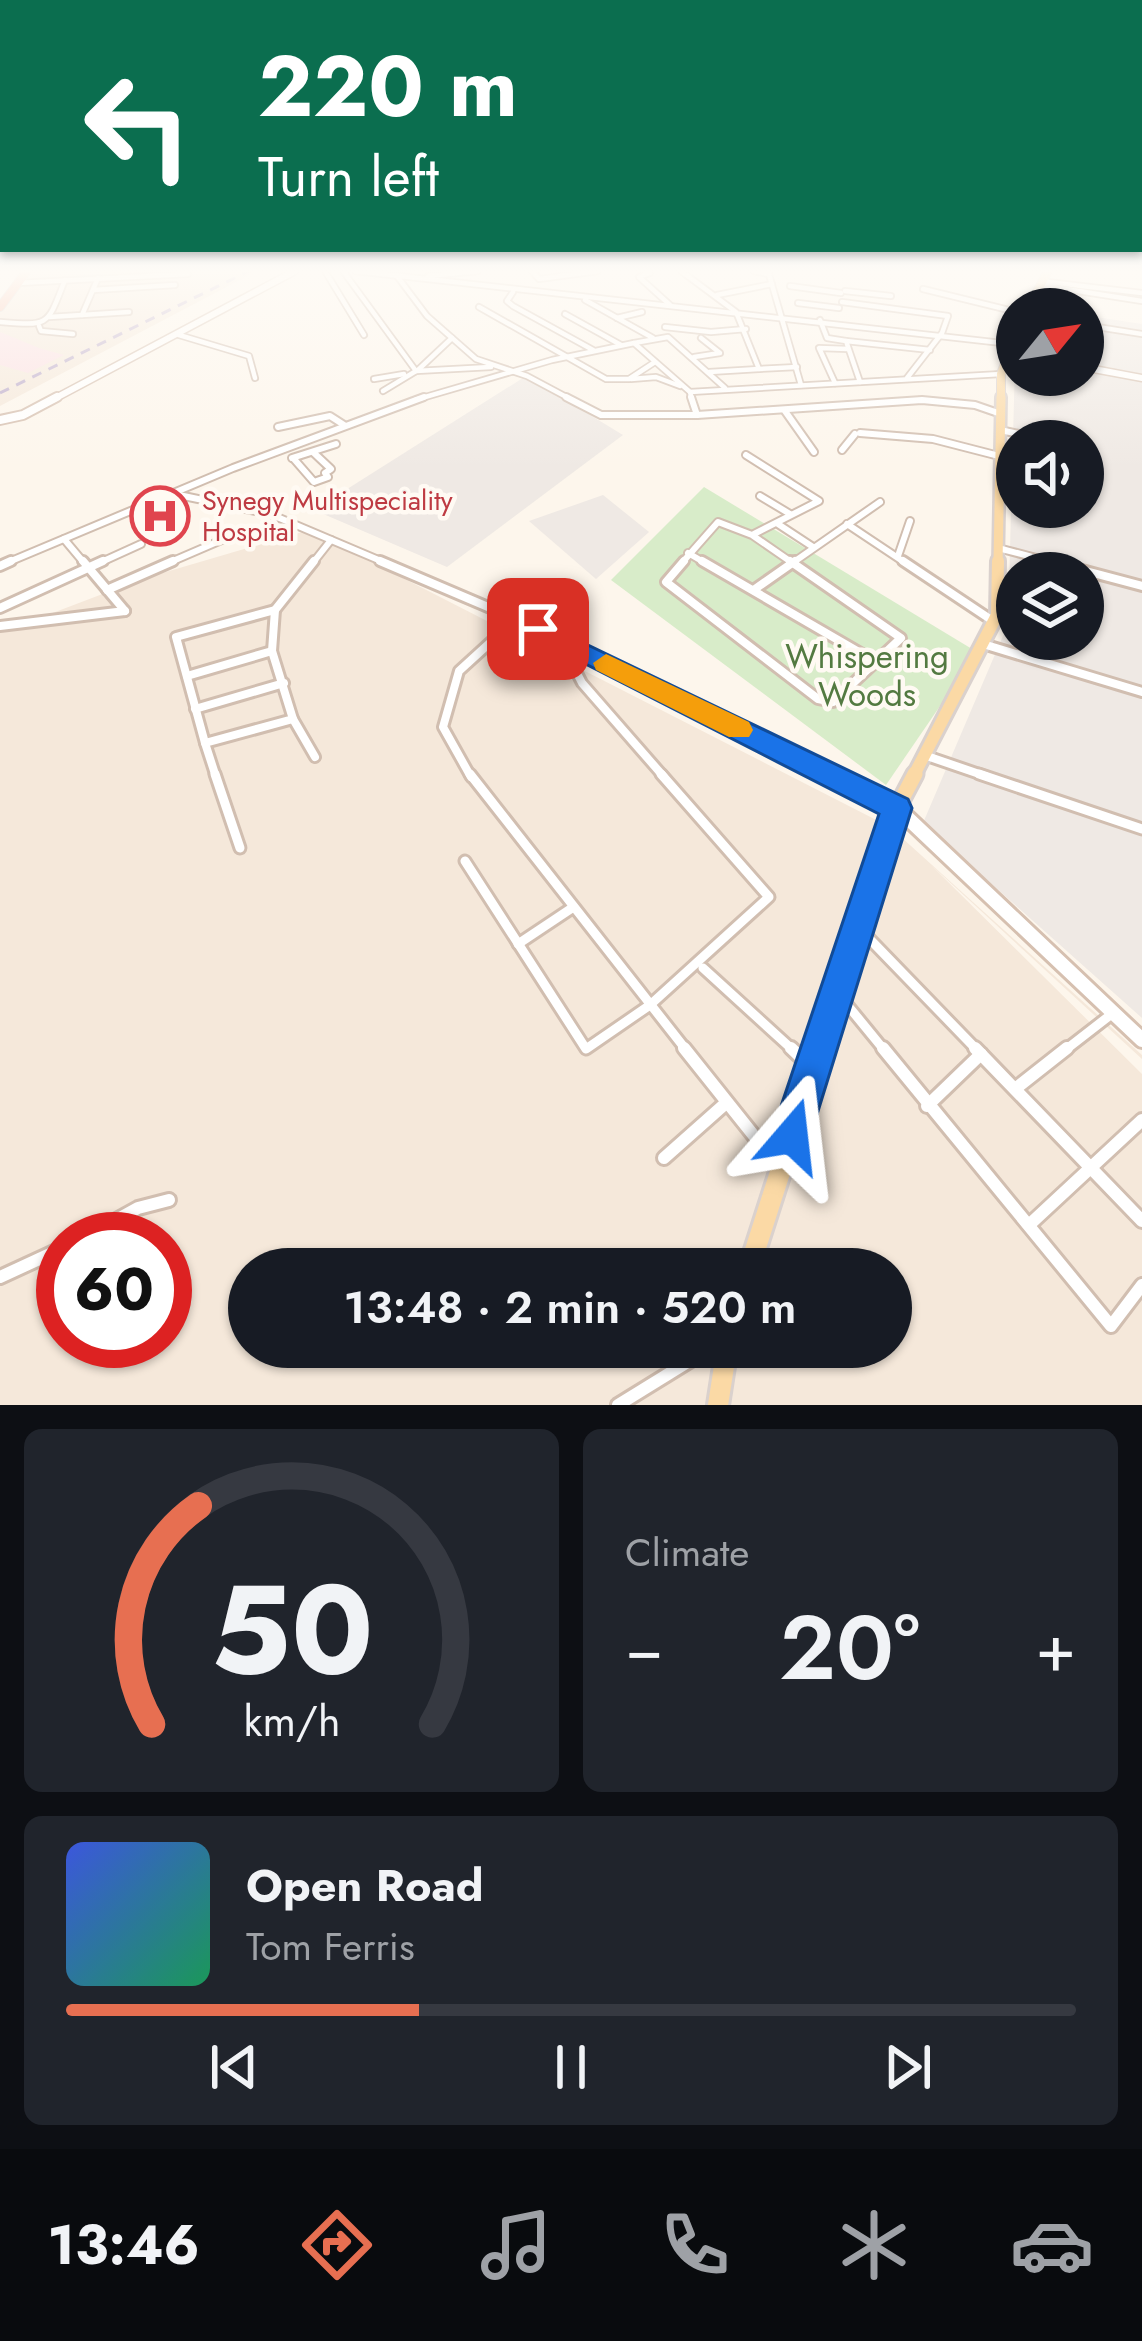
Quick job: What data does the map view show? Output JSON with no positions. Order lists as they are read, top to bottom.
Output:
{
  "parks": ["Whispering Woods"],
  "places": {
    "hospital": ["Synegy Multispeciality Hospital"]
  },
  "north": "top right",
  "page": {
    "turn": ["220 m", "Turn left"],
    "limit": "60",
    "trip": "13:48 · 2 min · 520 m",
    "tile": "Climate",
    "heat": ["−", "20°", "+"],
    "song": ["Open Road", "Tom Ferris"],
    "tabs": "13:46",
    "gauge": ["50", "km/h"]
  }
}
